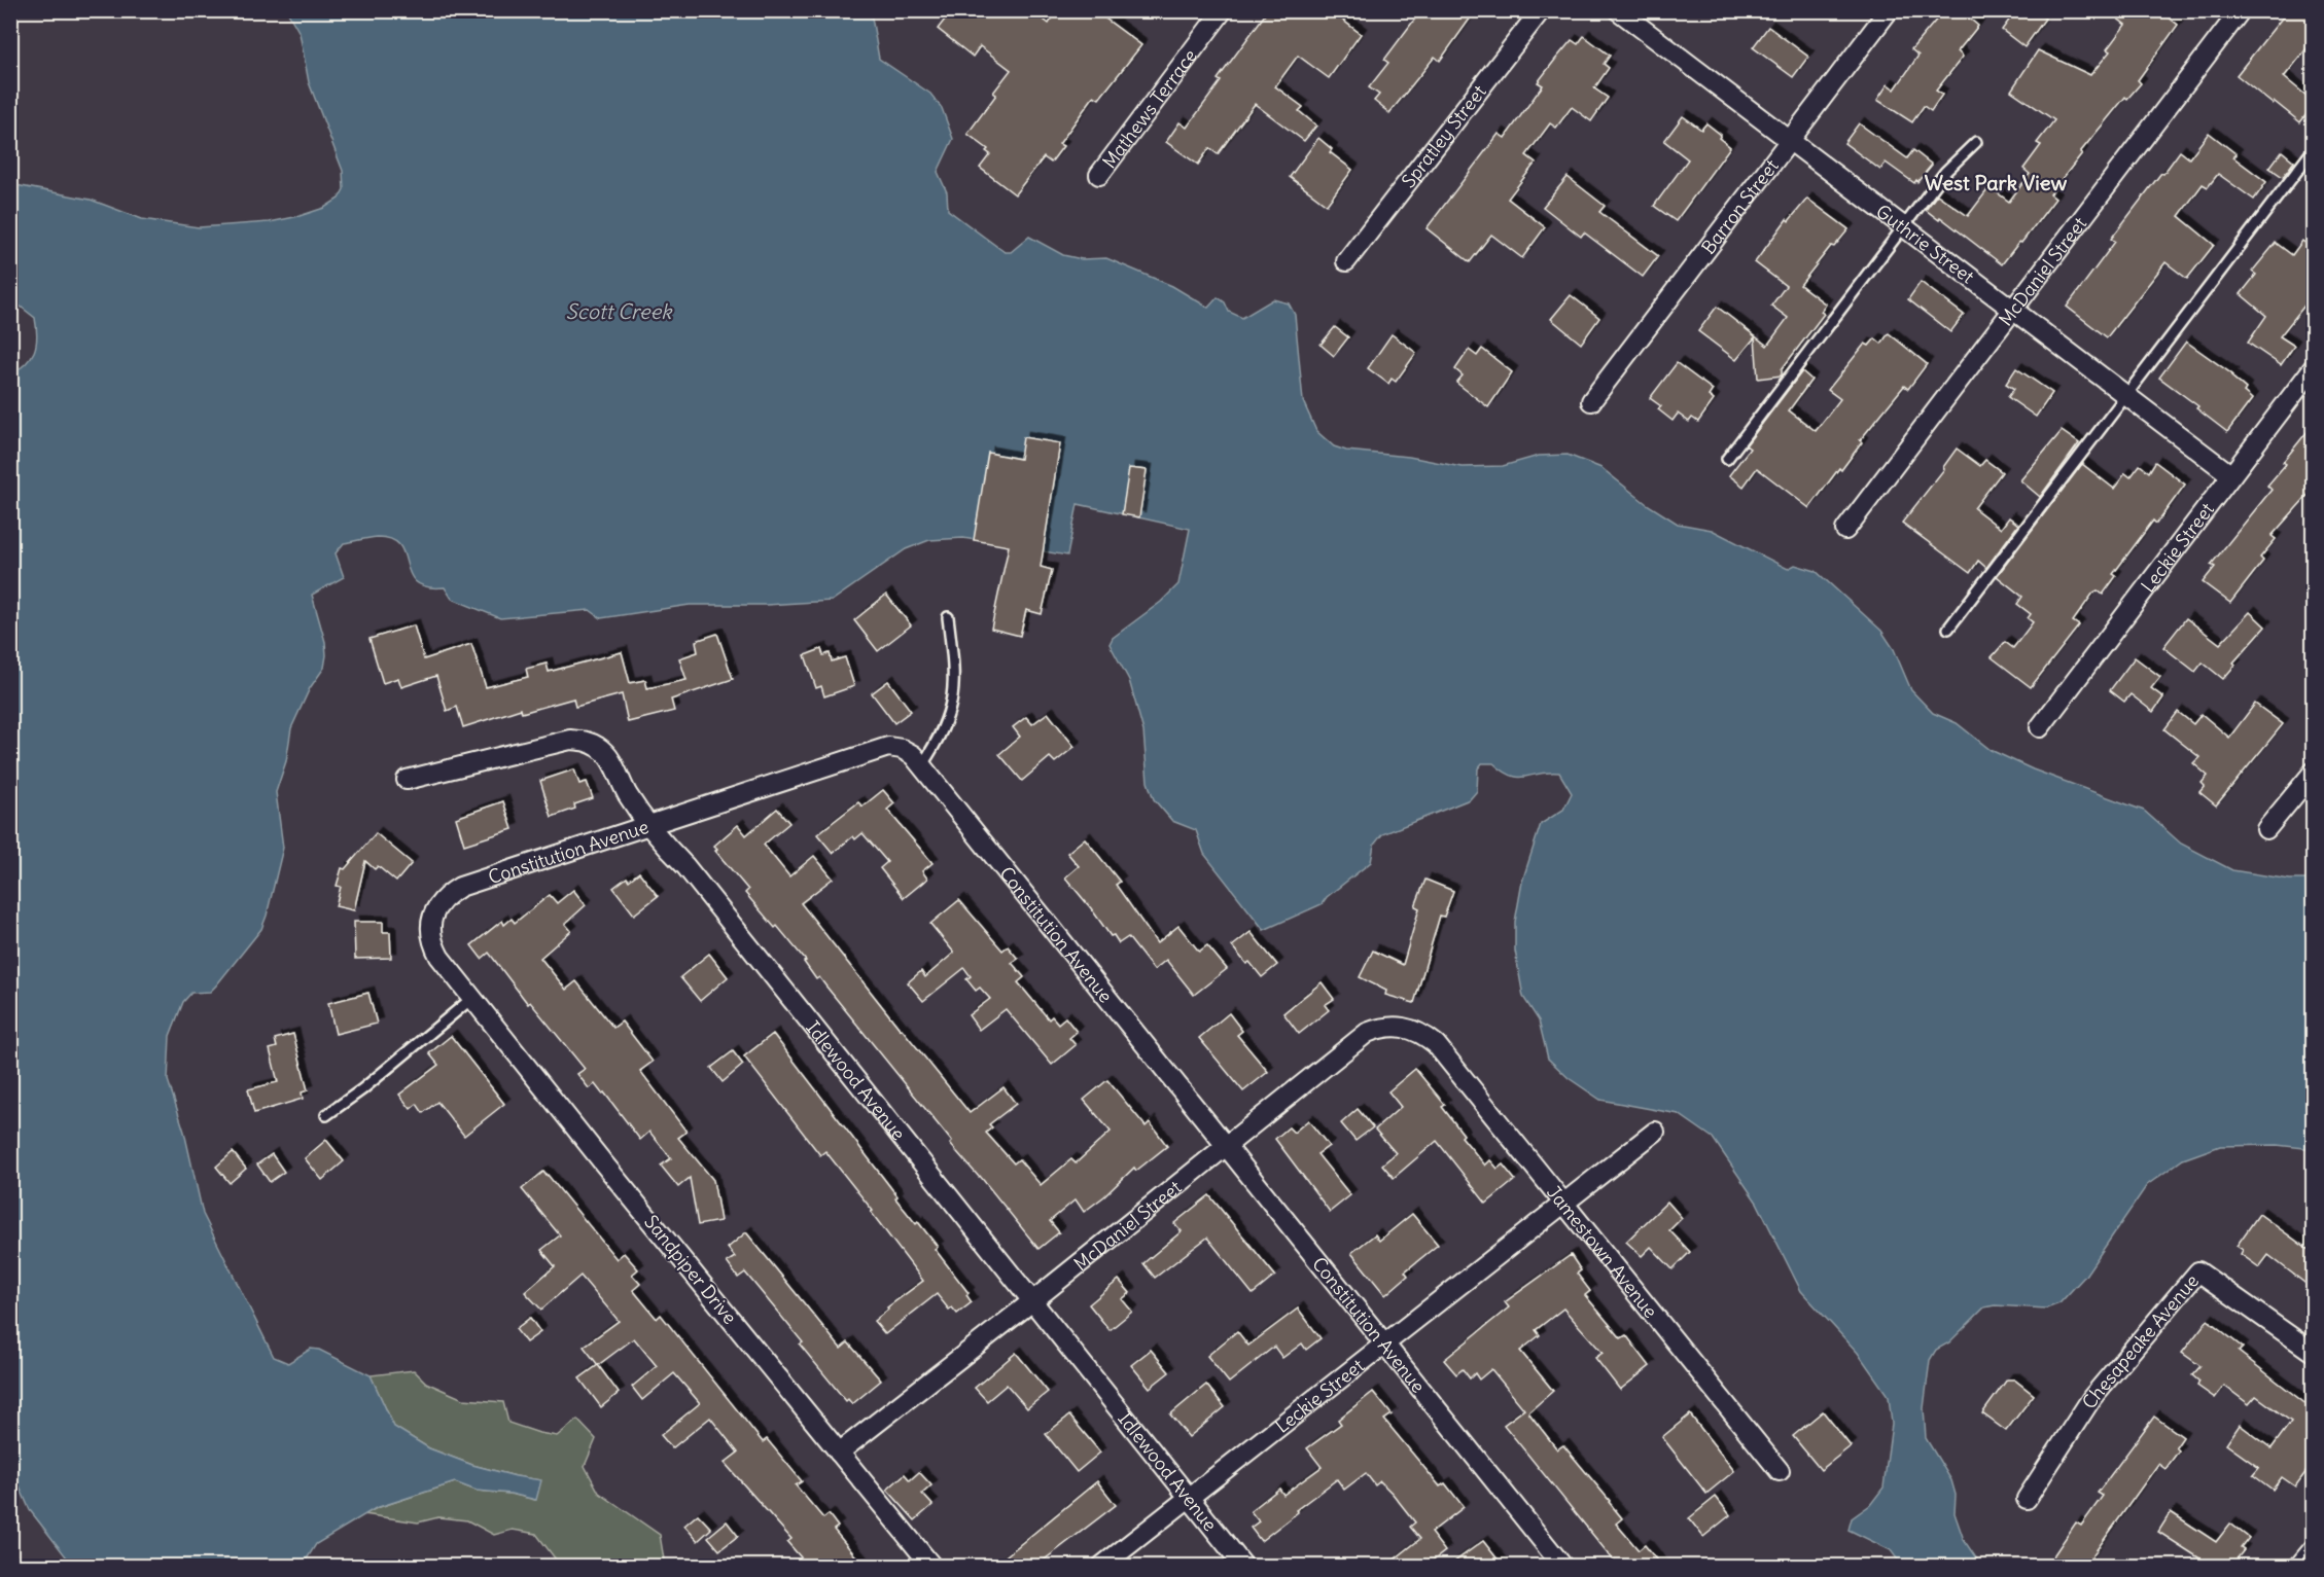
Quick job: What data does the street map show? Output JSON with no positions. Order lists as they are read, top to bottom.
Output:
{
  "streets": {
    "street": [
      "Mathews Terrace",
      "Spratley Street",
      "Barron Street",
      "Guthrie Street",
      "McDaniel Street",
      "Leckie Street",
      "Constitution Avenue",
      "Idlewood Avenue",
      "Jamestown Avenue",
      "Sandpiper Drive",
      "Chesapeake Avenue"
    ]
  },
  "crossings": [
    ["Barron Street", "Guthrie Street"],
    ["Guthrie Street", "McDaniel Street"],
    ["Guthrie Street", "Leckie Street"],
    ["McDaniel Street", "Constitution Avenue"],
    ["McDaniel Street", "Idlewood Avenue"],
    ["McDaniel Street", "Jamestown Avenue"],
    ["McDaniel Street", "Sandpiper Drive"],
    ["Leckie Street", "Constitution Avenue"],
    ["Leckie Street", "Idlewood Avenue"],
    ["Leckie Street", "Jamestown Avenue"],
    ["Constitution Avenue", "Idlewood Avenue"],
    ["Constitution Avenue", "Sandpiper Drive"]
  ],
  "districts": ["West Park View"],
  "water": ["Scott Creek"]
}
